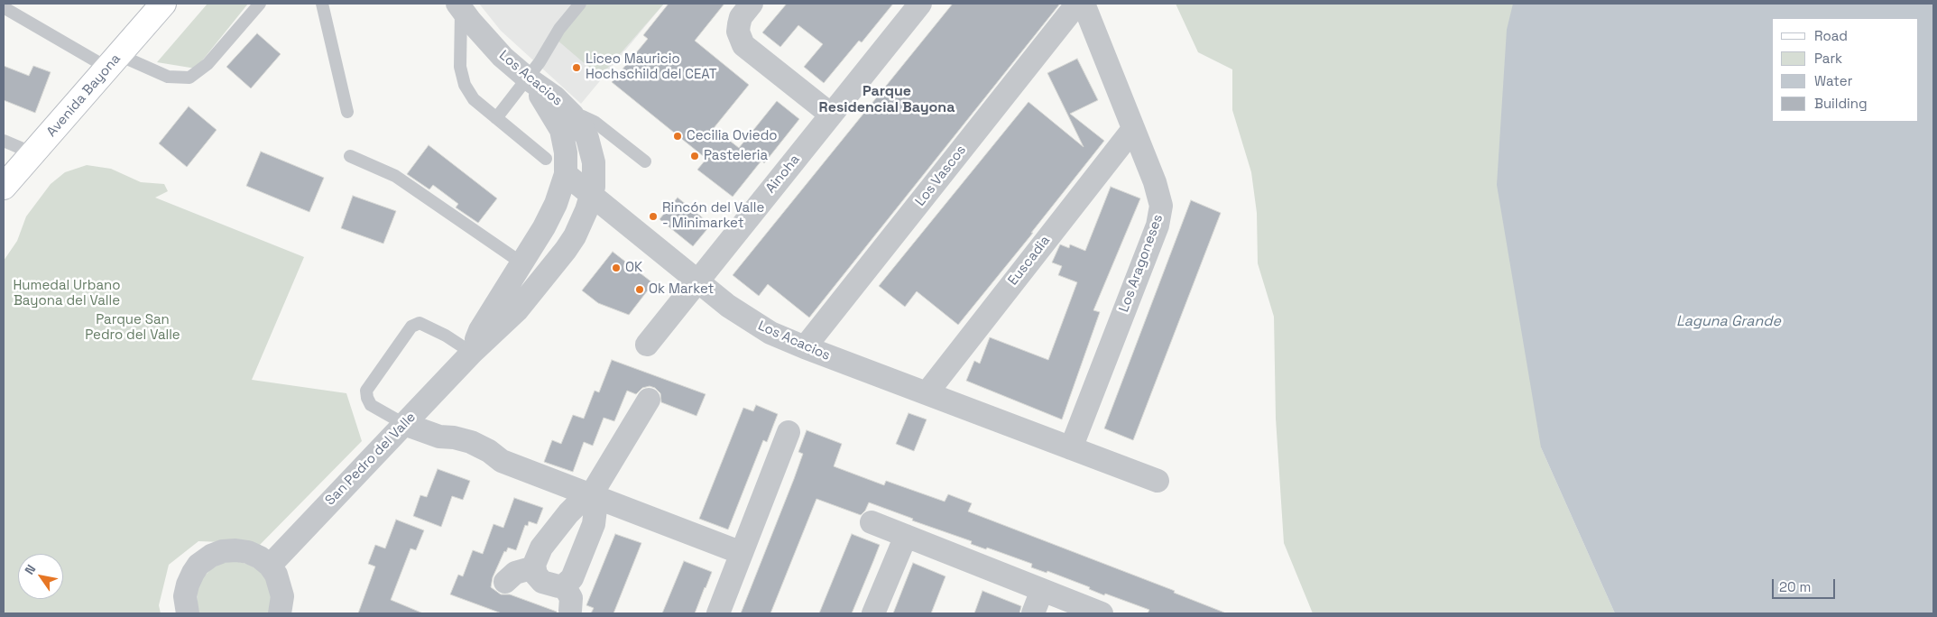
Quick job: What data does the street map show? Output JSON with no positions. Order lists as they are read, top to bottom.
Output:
{
  "streets": {
    "main road": ["Avenida Bayona"],
    "street": [
      "Los Acacios",
      "Ainoha",
      "Los Vascos",
      "Euscadia",
      "Los Aragoneses",
      "San Pedro del Valle"
    ]
  },
  "crossings": [
    ["Los Acacios", "Ainoha"],
    ["Los Acacios", "Los Vascos"],
    ["Los Acacios", "Euscadia"],
    ["Los Acacios", "Los Aragoneses"],
    ["Los Acacios", "San Pedro del Valle"],
    ["Euscadia", "Los Aragoneses"]
  ],
  "districts": ["Parque Residencial Bayona"],
  "water": ["Laguna Grande"],
  "parks": ["Humedal Urbano Bayona del Valle", "Parque San Pedro del Valle"],
  "places": [
    "Liceo Mauricio Hochschild del CEAT",
    "Cecilia Oviedo",
    "Pasteleria",
    "Rincón del Valle - Minimarket",
    "OK",
    "Ok Market"
  ],
  "legend": [
    "Road",
    "Park",
    "Water",
    "Building"
  ],
  "scale_bar": "20 m",
  "north": "top left"
}
